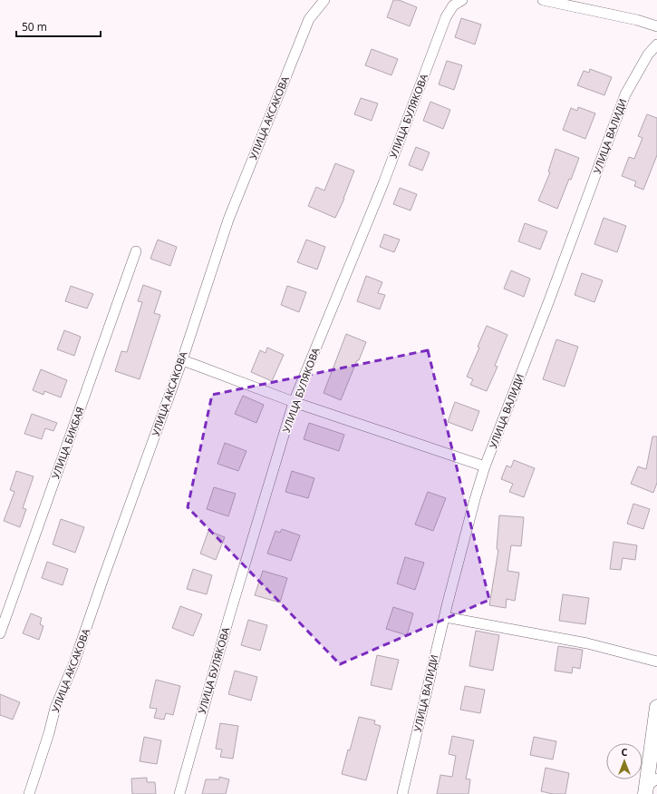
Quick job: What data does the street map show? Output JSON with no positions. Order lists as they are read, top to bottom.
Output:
{
  "streets": {
    "street": [
      "УЛИЦА БУЛЯКОВА",
      "УЛИЦА АКСАКОВА",
      "УЛИЦА ВАЛИДИ",
      "УЛИЦА БИКБАЯ"
    ]
  },
  "scale_bar": "50 m",
  "north": "top"
}
